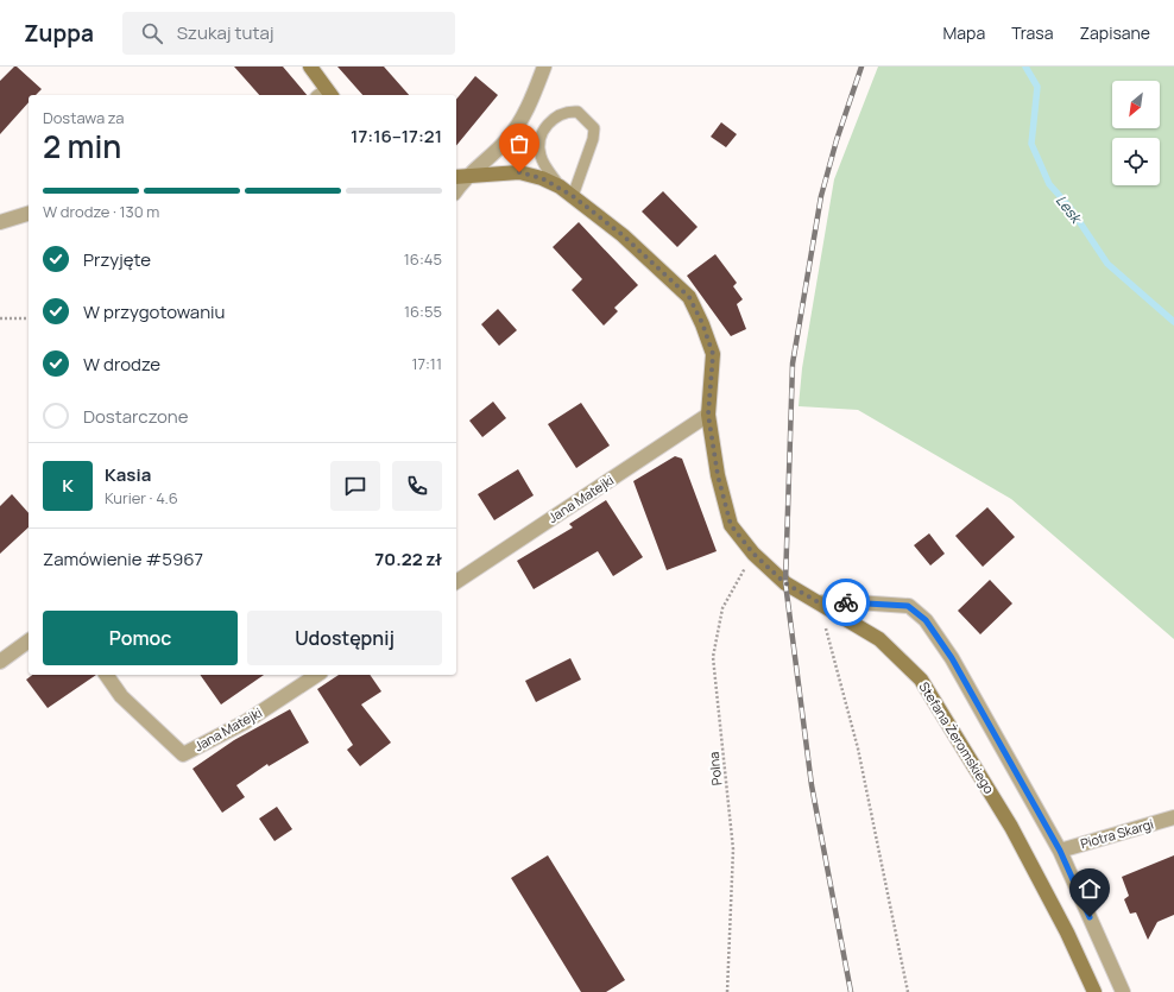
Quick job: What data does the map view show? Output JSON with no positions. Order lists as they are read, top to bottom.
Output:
{
  "streets": {
    "street": ["Jana Matejki", "Stefana Żeromskiego", "Piotra Skargi"],
    "path": ["Polna"]
  },
  "crossings": [
    ["Jana Matejki", "Stefana Żeromskiego"],
    ["Stefana Żeromskiego", "Polna"]
  ],
  "water": ["Lesk"],
  "north": "bottom left",
  "page": {
    "header": "Zuppa",
    "search": "Szukaj tutaj",
    "nav": ["Mapa", "Trasa", "Zapisane"],
    "heading": ["2 min", "Dostawa za", "17:16–17:21"],
    "panel": [
      "Kasia",
      "Kurier · 4.6",
      "Zamówienie #5967",
      "70.22 zł"
    ],
    "bar": "W drodze · 130 m",
    "list": [
      ["Przyjęte", "16:45"],
      ["W przygotowaniu", "16:55"],
      ["W drodze", "17:11"],
      "Dostarczone"
    ],
    "round": "K",
    "buttons": ["Pomoc", "Udostępnij"]
  }
}
